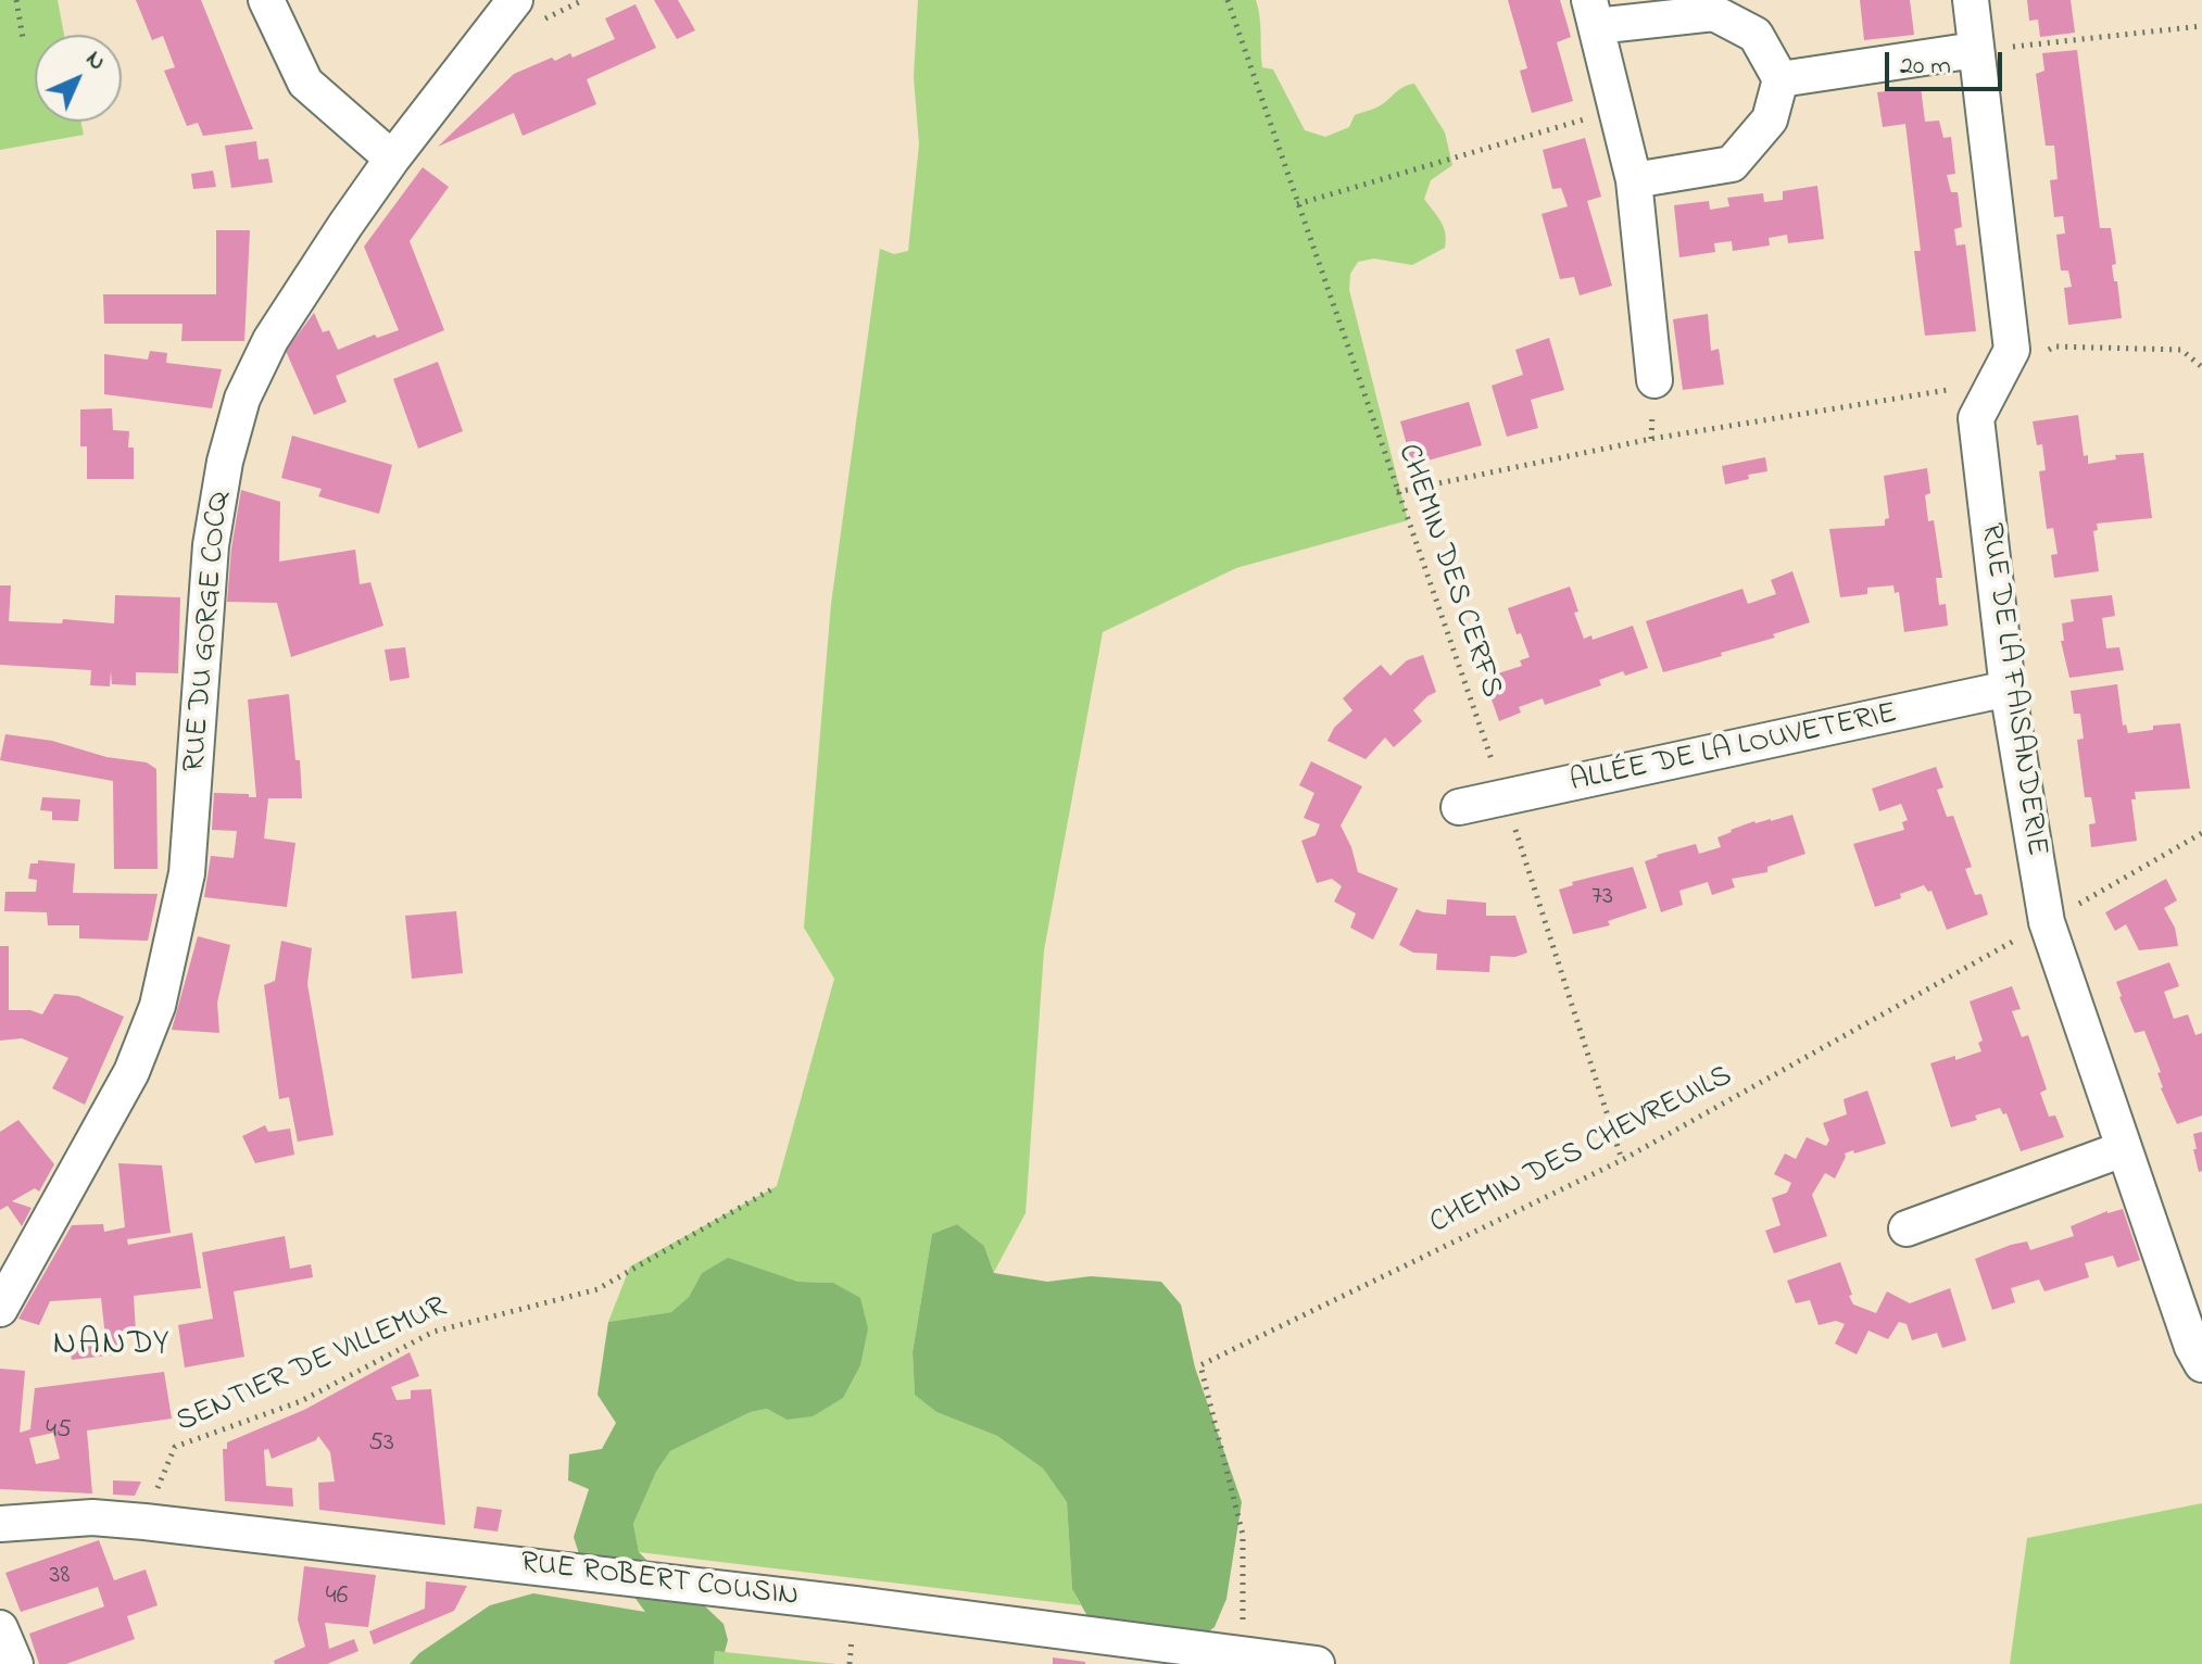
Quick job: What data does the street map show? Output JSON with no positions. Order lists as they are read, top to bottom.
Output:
{
  "streets": {
    "street": [
      "RUE DU GORGE COCQ",
      "RUE DE LA FAISANDERIE",
      "ALLÉE DE LA LOUVETERIE",
      "RUE ROBERT COUSIN"
    ],
    "path": ["CHEMIN DES CERFS", "CHEMIN DES CHEVREUILS", "SENTIER DE VILLEMUR"]
  },
  "crossings": [
    ["CHEMIN DES CERFS", "ALLÉE DE LA LOUVETERIE"],
    ["CHEMIN DES CERFS", "CHEMIN DES CHEVREUILS"],
    ["RUE DE LA FAISANDERIE", "ALLÉE DE LA LOUVETERIE"],
    ["RUE DE LA FAISANDERIE", "CHEMIN DES CHEVREUILS"],
    ["SENTIER DE VILLEMUR", "RUE ROBERT COUSIN"]
  ],
  "districts": ["NANDY"],
  "house_numbers": [
    "73",
    "45",
    "53",
    "38",
    "46"
  ],
  "scale_bar": "20 m",
  "north": "top right"
}
